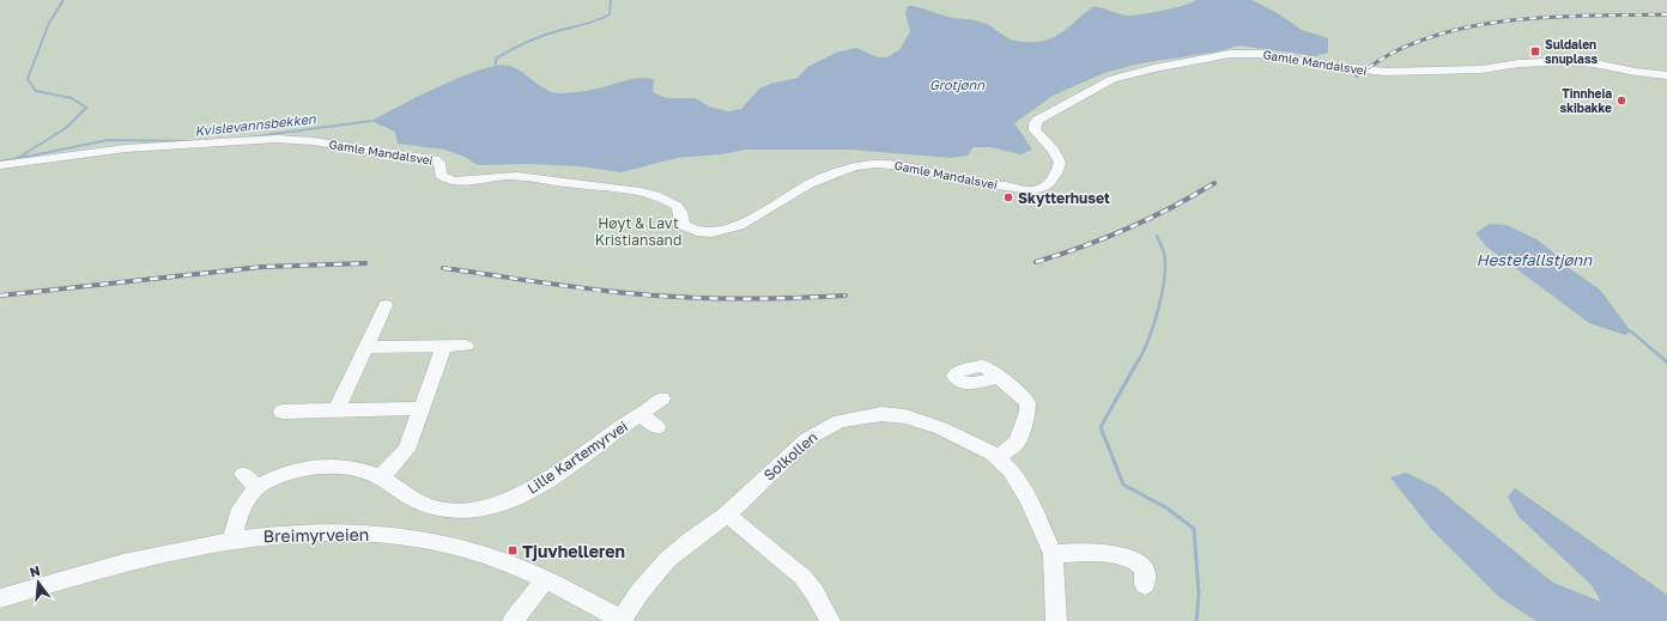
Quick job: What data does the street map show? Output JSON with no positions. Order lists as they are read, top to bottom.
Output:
{
  "streets": {
    "street": [
      "Gamle Mandalsvei",
      "Solkollen",
      "Lille Kartemyrvei",
      "Breimyrveien"
    ]
  },
  "crossings": [
    ["Solkollen", "Breimyrveien"],
    ["Lille Kartemyrvei", "Breimyrveien"]
  ],
  "water": ["Grotjønn", "Kvislevannsbekken", "Hestefallstjønn"],
  "parks": ["Høyt & Lavt Kristiansand"],
  "places": {
    "transit": ["Suldalen snuplass", "Tjuvhelleren"],
    "other": ["Tinnheia skibakke", "Skytterhuset"]
  },
  "north": "top"
}
